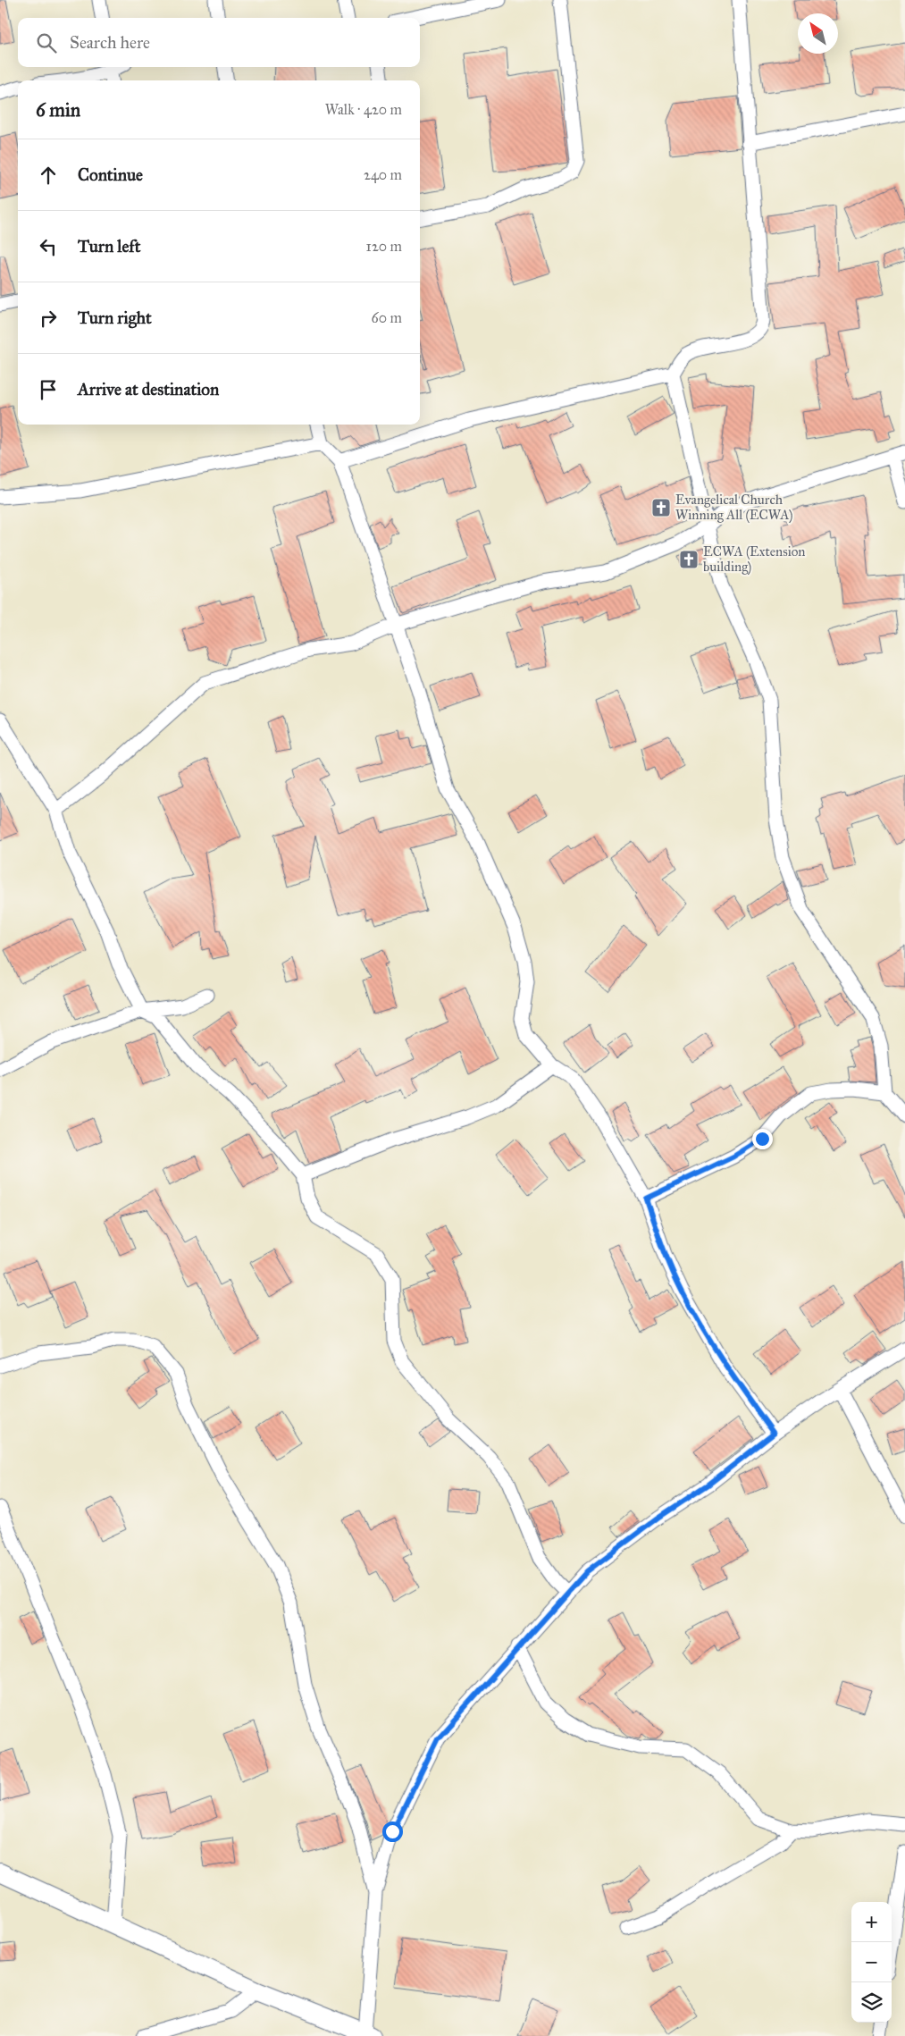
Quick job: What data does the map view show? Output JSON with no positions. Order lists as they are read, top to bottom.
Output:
{
  "places": {
    "church": ["Evangelical Church Winning All (ECWA)", "ECWA (Extension building)"]
  },
  "north": "top left",
  "page": {
    "search": "Search here",
    "heading": ["6 min", "Walk · 420 m"],
    "list": [
      ["Continue", "240 m"],
      ["Turn left", "120 m"],
      ["Turn right", "60 m"],
      "Arrive at destination"
    ],
    "map_buttons": ["+", "−"]
  }
}
